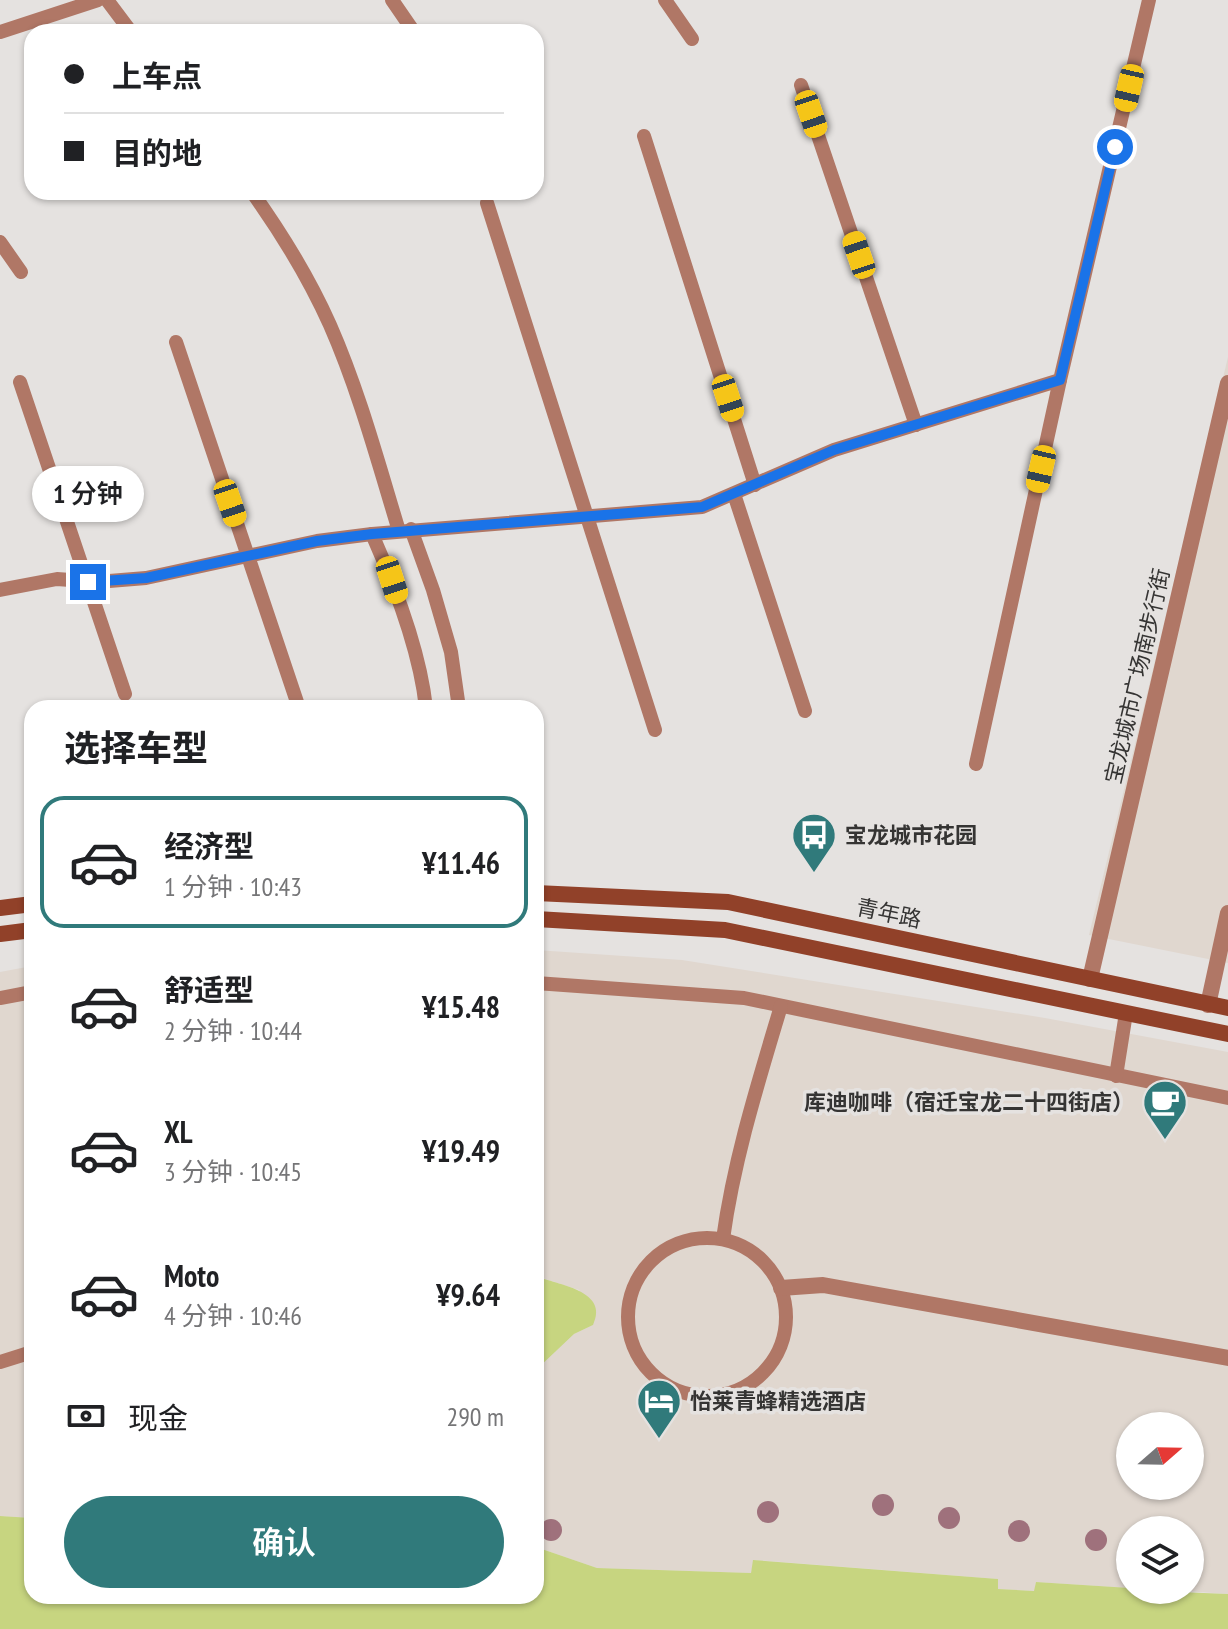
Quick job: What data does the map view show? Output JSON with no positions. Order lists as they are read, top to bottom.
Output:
{
  "streets": {
    "street": ["宝龙城市广场南步行街", "青年路"]
  },
  "crossings": [
    ["宝龙城市广场南步行街", "青年路"]
  ],
  "places": {
    "bus stop": ["宝龙城市花园"],
    "cafe": ["库迪咖啡（宿迁宝龙二十四街店）"],
    "hotel": ["怡莱青蜂精选酒店"]
  },
  "north": "right",
  "page": {
    "banner": ["上车点", "目的地"],
    "bubble": "1 分钟",
    "heading": "选择车型",
    "list": [
      {
        "name": "经济型",
        "note": "1 分钟 · 10:43",
        "value": "¥11.46"
      },
      {
        "name": "舒适型",
        "note": "2 分钟 · 10:44",
        "value": "¥15.48"
      },
      {
        "name": "XL",
        "note": "3 分钟 · 10:45",
        "value": "¥19.49"
      },
      {
        "name": "Moto",
        "note": "4 分钟 · 10:46",
        "value": "¥9.64"
      }
    ],
    "pay": ["现金", "290 m"],
    "buttons": "确认"
  }
}
